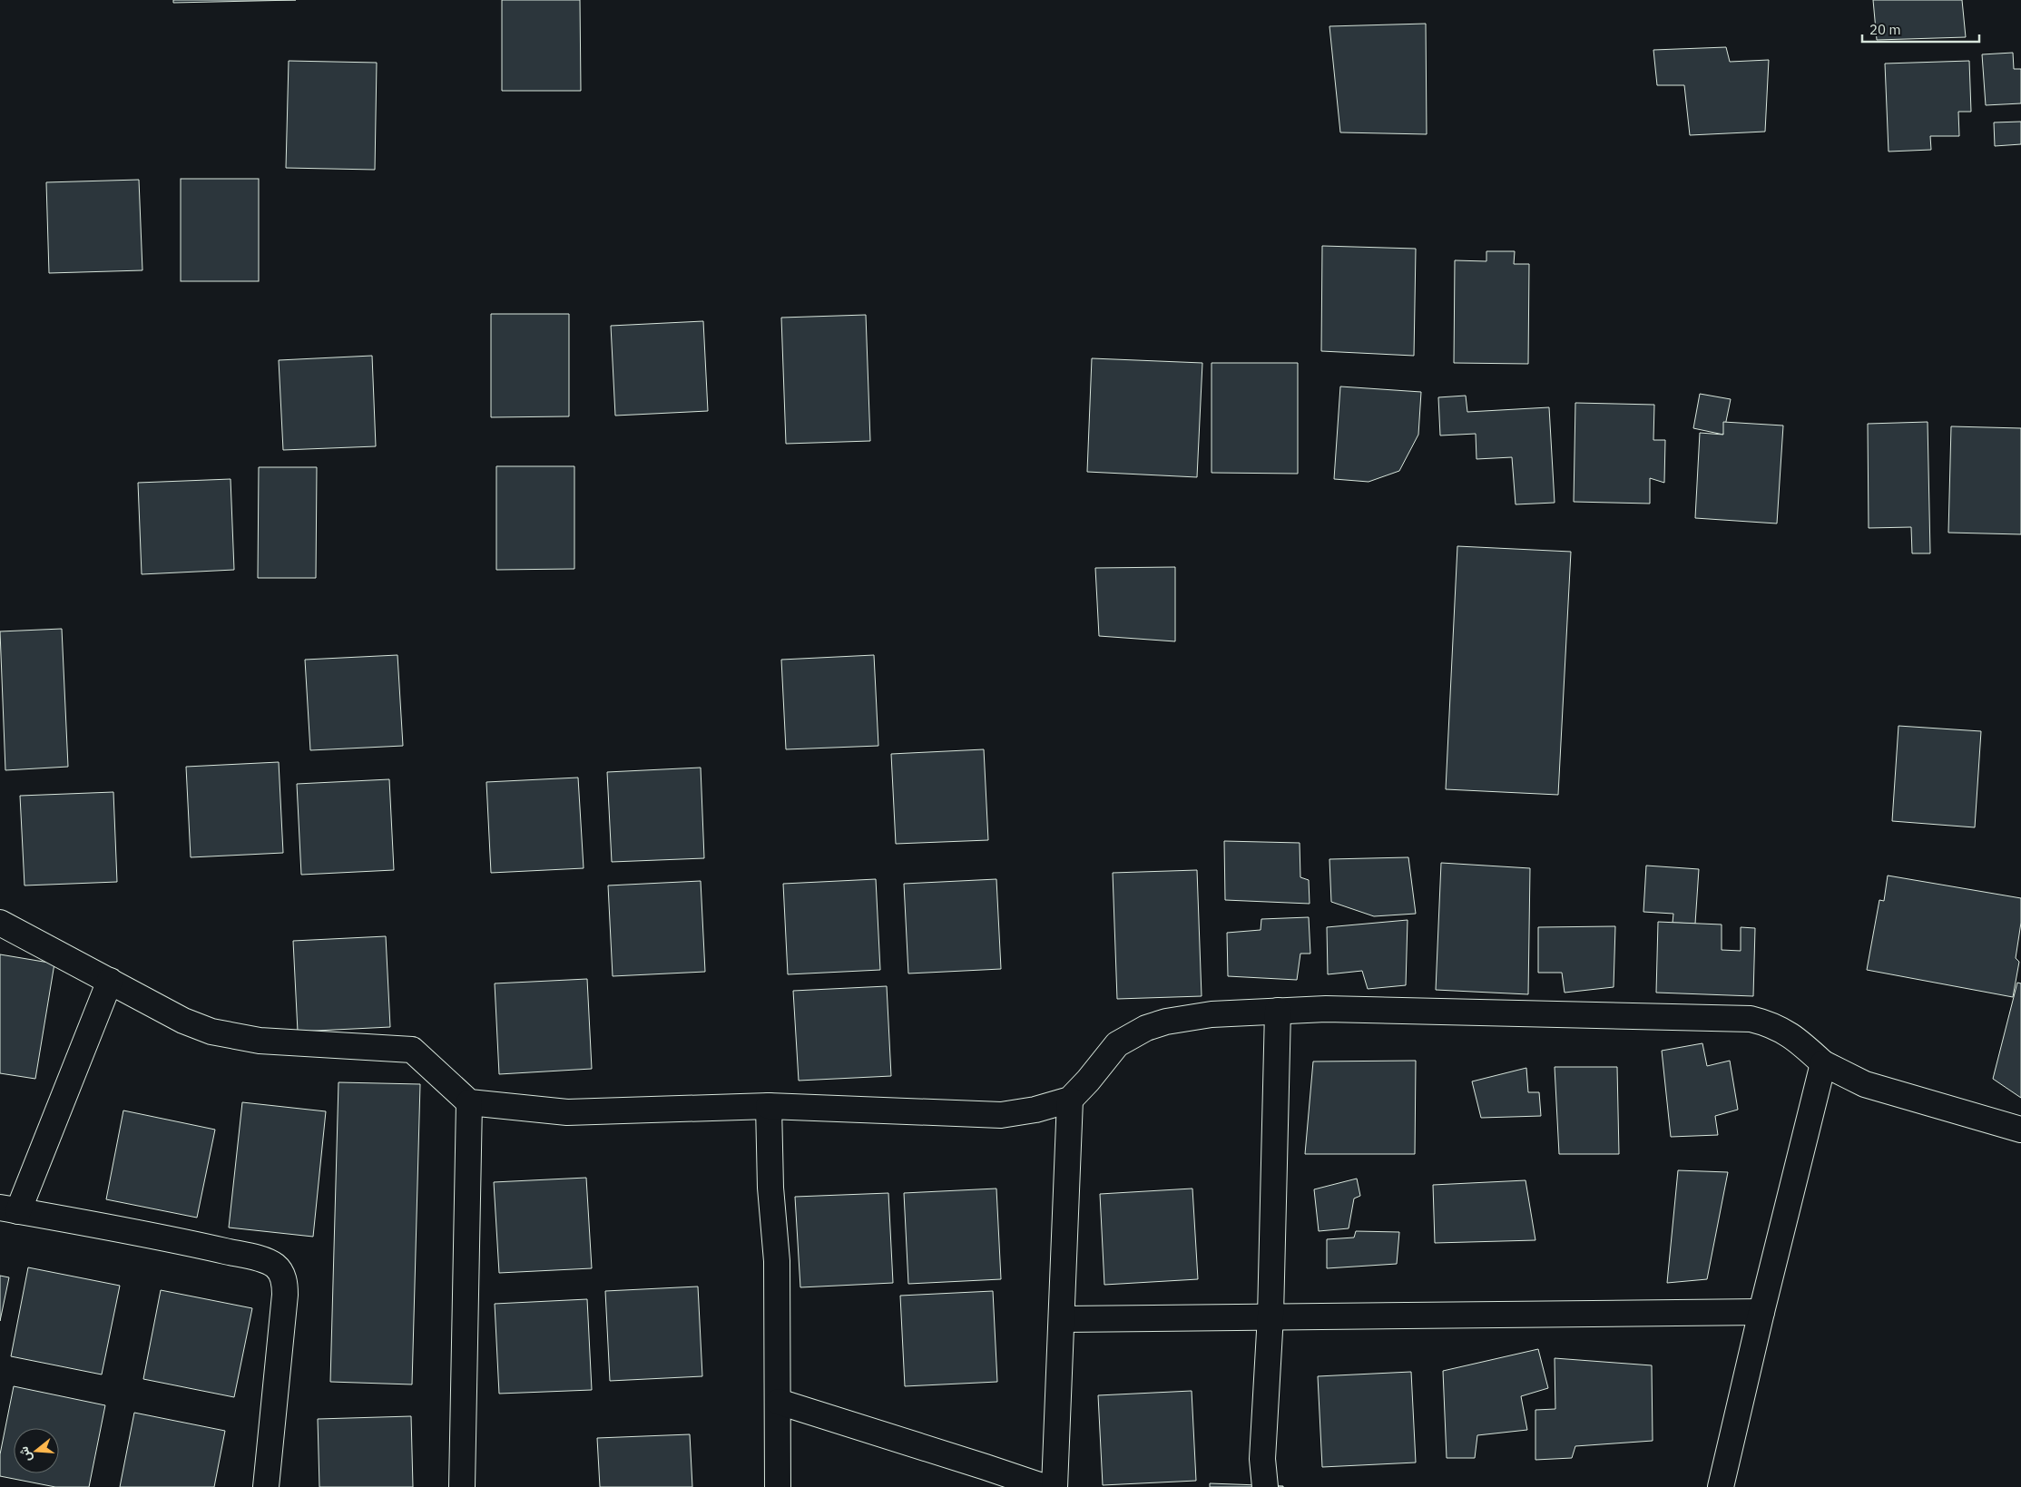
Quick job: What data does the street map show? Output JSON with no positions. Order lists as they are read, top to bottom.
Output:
{
  "scale_bar": "20 m",
  "north": "left"
}
